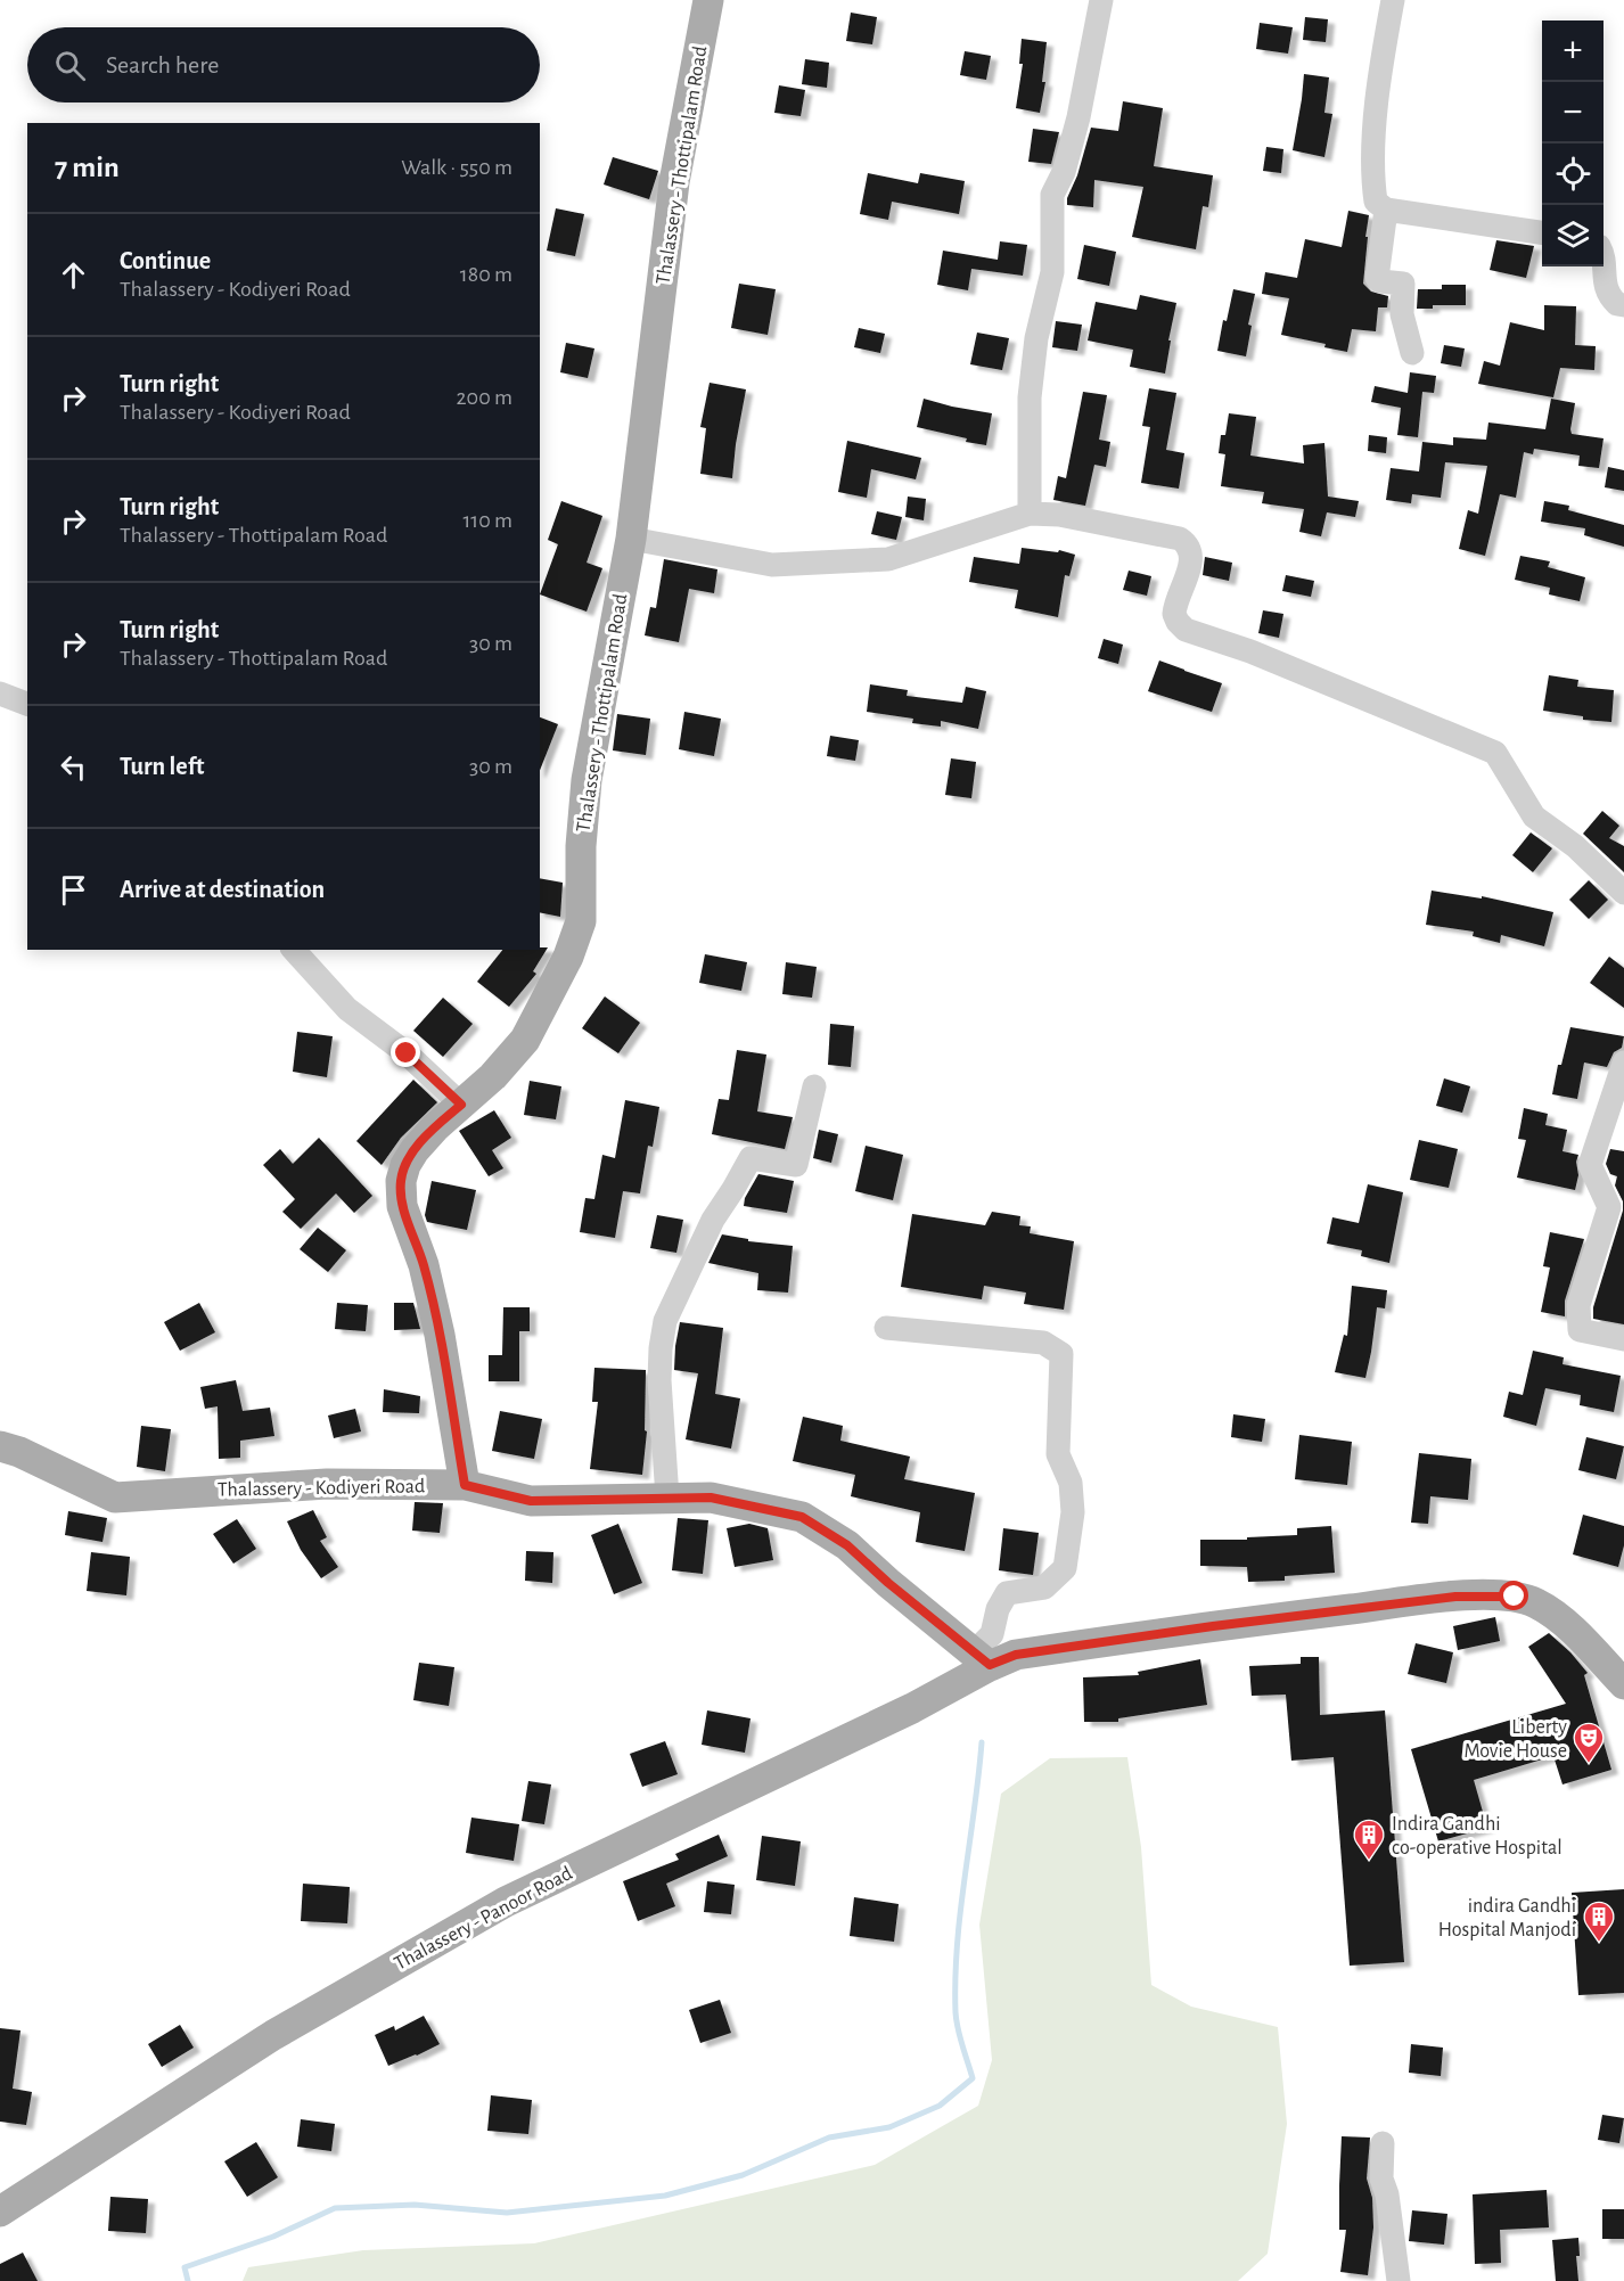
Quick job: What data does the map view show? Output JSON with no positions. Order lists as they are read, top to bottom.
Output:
{
  "streets": {
    "main road": ["Thalassery - Thottipalam Road", "Thalassery - Kodiyeri Road", "Thalassery - Panoor Road"]
  },
  "crossings": [
    ["Thalassery - Thottipalam Road", "Thalassery - Kodiyeri Road"],
    ["Thalassery - Kodiyeri Road", "Thalassery - Panoor Road"]
  ],
  "places": {
    "theatre": ["Liberty Movie House"],
    "building": ["Indira Gandhi co-operative Hospital", "indira Gandhi Hospital Manjodi"]
  },
  "page": {
    "map_buttons": ["+", "−"],
    "search": "Search here",
    "heading": ["7 min", "Walk · 550 m"],
    "list": [
      ["Continue", "Thalassery - Kodiyeri Road", "180 m"],
      ["Turn right", "Thalassery - Kodiyeri Road", "200 m"],
      ["Turn right", "Thalassery - Thottipalam Road", "110 m"],
      ["Turn right", "Thalassery - Thottipalam Road", "30 m"],
      ["Turn left", "30 m"],
      "Arrive at destination"
    ]
  }
}
